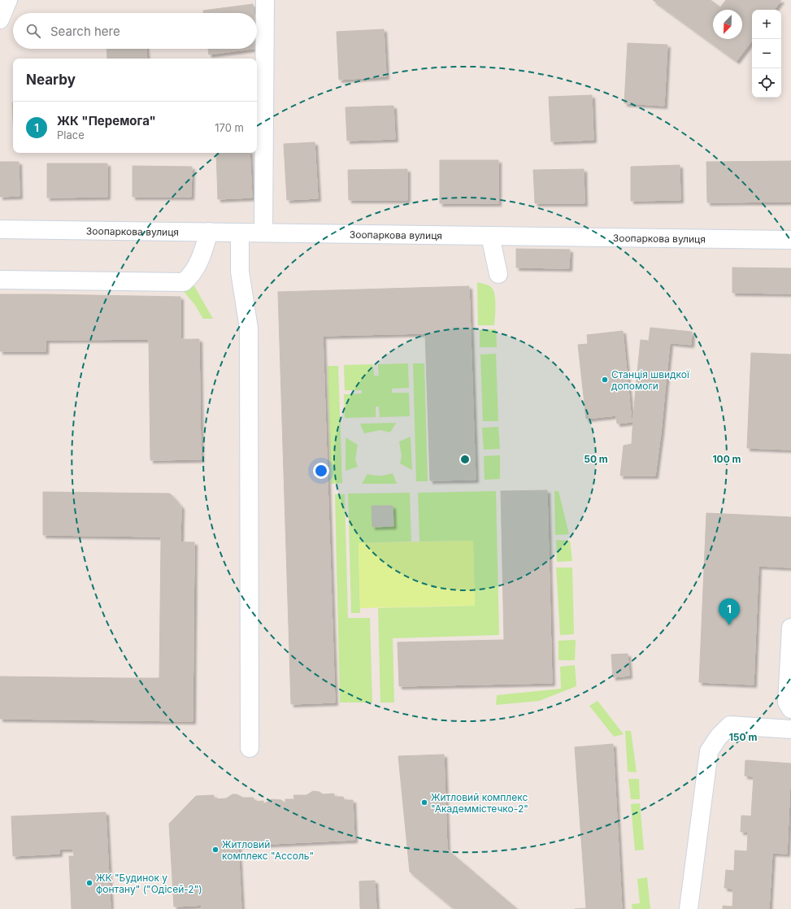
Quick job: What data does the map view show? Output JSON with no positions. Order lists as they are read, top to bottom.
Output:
{
  "streets": {
    "street": ["Зоопаркова вулиця"]
  },
  "places": [
    "Станція швидкої допомоги",
    "Житловий комплекс \"Академмістечко-2\"",
    "Житловий комплекс \"Ассоль\"",
    "ЖК \"Будинок у фонтану\" (\"Одісей-2\")"
  ],
  "north": "bottom left",
  "page": {
    "map_buttons": ["+", "−"],
    "search": "Search here",
    "heading": "Nearby",
    "list": [
      {
        "mark": "1",
        "name": "ЖК \"Перемога\"",
        "note": "Place",
        "value": "170 m"
      }
    ],
    "pins": "1"
  },
  "rings": ["50 m", "100 m", "150 m"]
}
